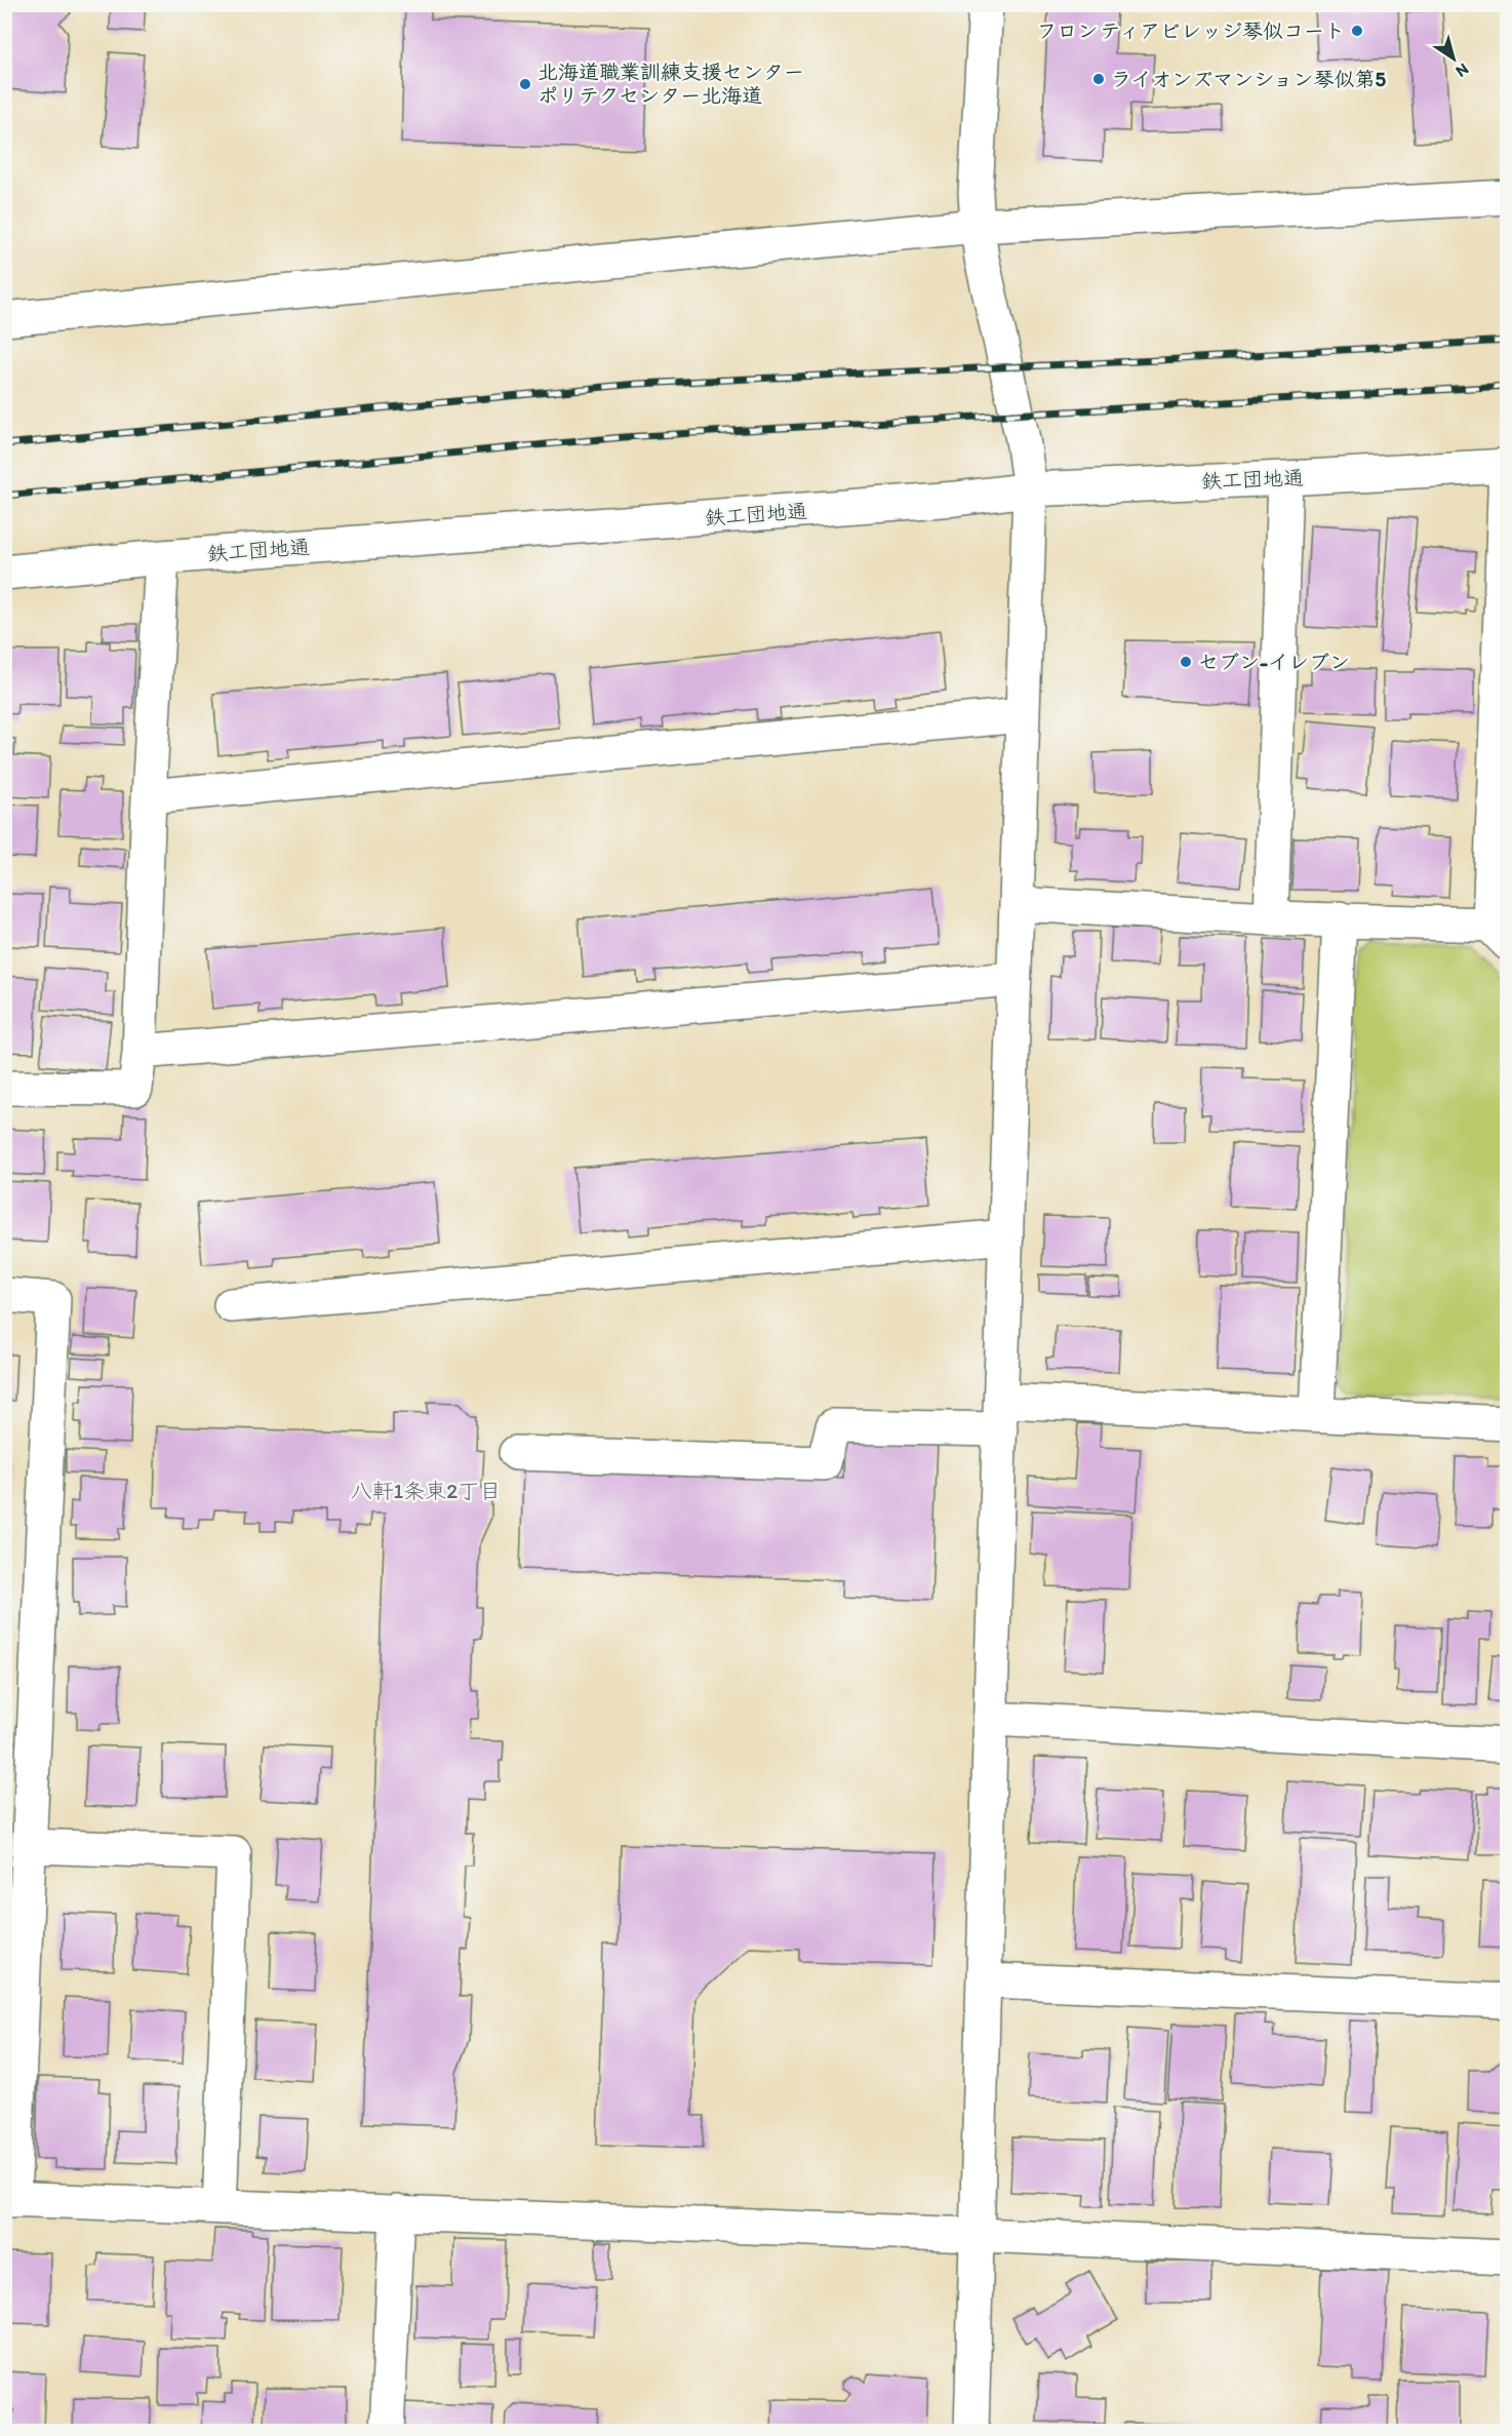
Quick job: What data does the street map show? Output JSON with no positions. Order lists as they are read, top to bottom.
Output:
{
  "streets": {
    "street": ["鉄工団地通"]
  },
  "districts": ["八軒1条東2丁目"],
  "places": [
    "フロンティアビレッジ琴似コート",
    "ライオンズマンション琴似第5",
    "北海道職業訓練支援センター ポリテクセンター北海道",
    "セブン-イレブン"
  ],
  "north": "bottom right"
}
